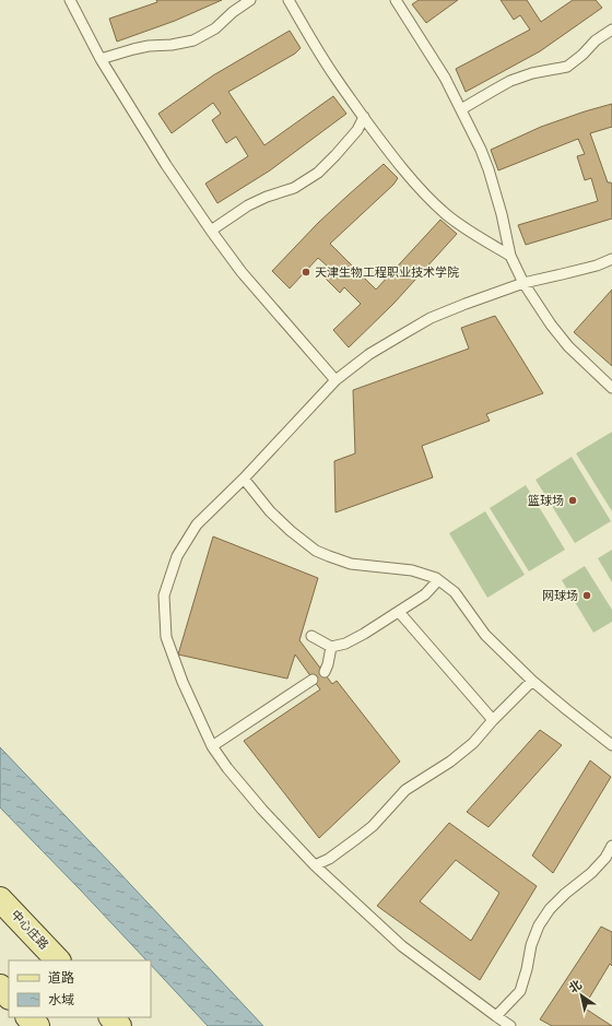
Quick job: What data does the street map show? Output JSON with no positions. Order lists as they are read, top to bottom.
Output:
{
  "streets": {
    "main road": ["中心庄路"]
  },
  "places": ["天津生物工程职业技术学院", "篮球场", "网球场"],
  "legend": ["道路", "水域"],
  "north": "top left"
}
